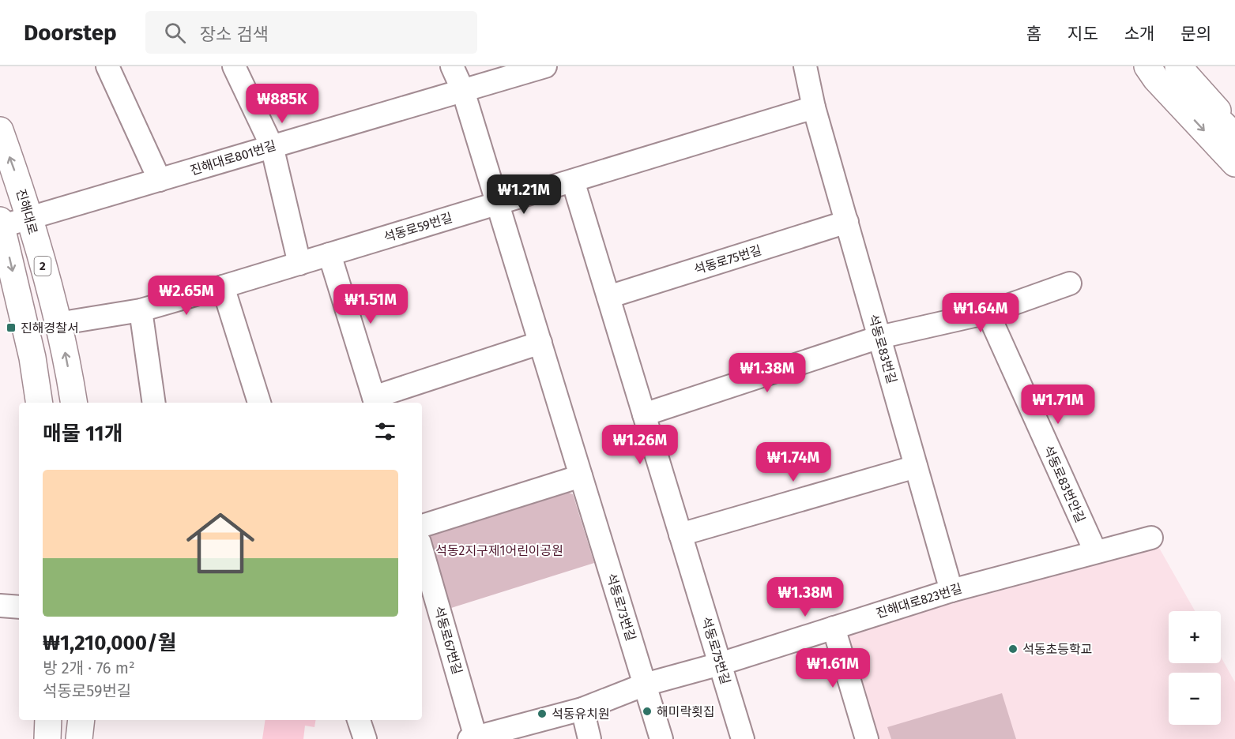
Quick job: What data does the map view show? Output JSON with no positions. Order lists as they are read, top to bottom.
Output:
{
  "streets": {
    "main road": ["진해대로", "2"],
    "street": [
      "진해대로801번길",
      "석동로59번길",
      "석동로75번길",
      "석동로83번길",
      "석동로83번안길",
      "진해대로823번길",
      "석동로73번길",
      "석동로67번길"
    ]
  },
  "crossings": [
    ["진해대로801번길", "진해대로"],
    ["진해대로801번길", "석동로73번길"],
    ["진해대로", "석동로59번길"],
    ["석동로59번길", "석동로75번길"],
    ["석동로59번길", "석동로83번길"],
    ["석동로59번길", "석동로73번길"],
    ["석동로75번길", "석동로83번길"],
    ["석동로75번길", "진해대로823번길"],
    ["석동로83번길", "진해대로823번길"],
    ["석동로83번안길", "진해대로823번길"],
    ["진해대로823번길", "석동로73번길"],
    ["진해대로823번길", "석동로67번길"]
  ],
  "parks": ["석동2지구제1어린이공원"],
  "places": {
    "transit": ["진해경찰서"],
    "other": ["석동초등학교", "해미락횟집", "석동유치원"]
  },
  "page": {
    "header": "Doorstep",
    "search": "장소 검색",
    "nav": [
      "홈",
      "지도",
      "소개",
      "문의"
    ],
    "price": [
      "₩885K",
      "₩1.21M",
      "₩2.65M",
      "₩1.51M",
      "₩1.64M",
      "₩1.38M",
      "₩1.71M",
      "₩1.26M",
      "₩1.74M",
      "₩1.38M",
      "₩1.61M"
    ],
    "heading": "매물 11개",
    "list": [
      {
        "name": "₩1,210,000/월",
        "note": "방 2개 · 76 m² · 석동로59번길"
      }
    ],
    "map_buttons": ["+", "−"]
  }
}
